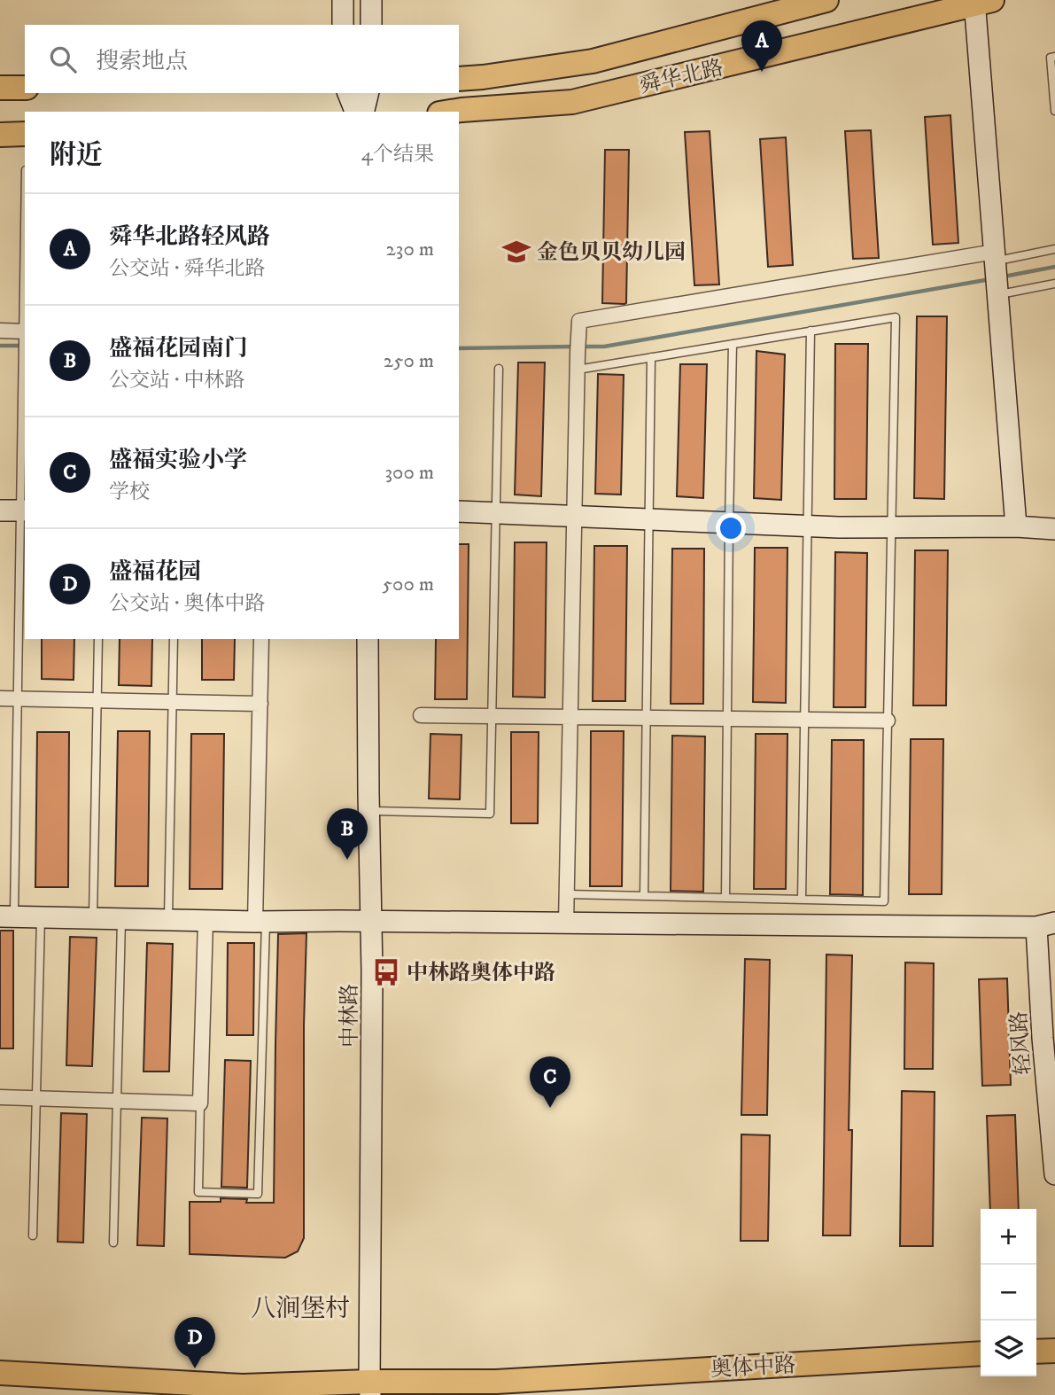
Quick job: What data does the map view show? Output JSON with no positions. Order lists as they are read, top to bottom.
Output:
{
  "streets": {
    "main road": ["舜华北路", "奥体中路"],
    "street": ["中林路", "轻风路"]
  },
  "crossings": [
    ["中林路", "奥体中路"]
  ],
  "districts": ["八涧堡村"],
  "places": {
    "school or university": ["金色贝贝幼儿园"],
    "bus stop": ["中林路奥体中路"]
  },
  "page": {
    "pins": [
      "A",
      "B",
      "C",
      "D"
    ],
    "search": "搜索地点",
    "heading": ["附近", "4个结果"],
    "list": [
      {
        "mark": "A",
        "name": "舜华北路轻风路",
        "note": "公交站 · 舜华北路",
        "value": "230 m"
      },
      {
        "mark": "B",
        "name": "盛福花园南门",
        "note": "公交站 · 中林路",
        "value": "250 m"
      },
      {
        "mark": "C",
        "name": "盛福实验小学",
        "note": "学校",
        "value": "300 m"
      },
      {
        "mark": "D",
        "name": "盛福花园",
        "note": "公交站 · 奥体中路",
        "value": "500 m"
      }
    ],
    "map_buttons": ["+", "−"]
  }
}
